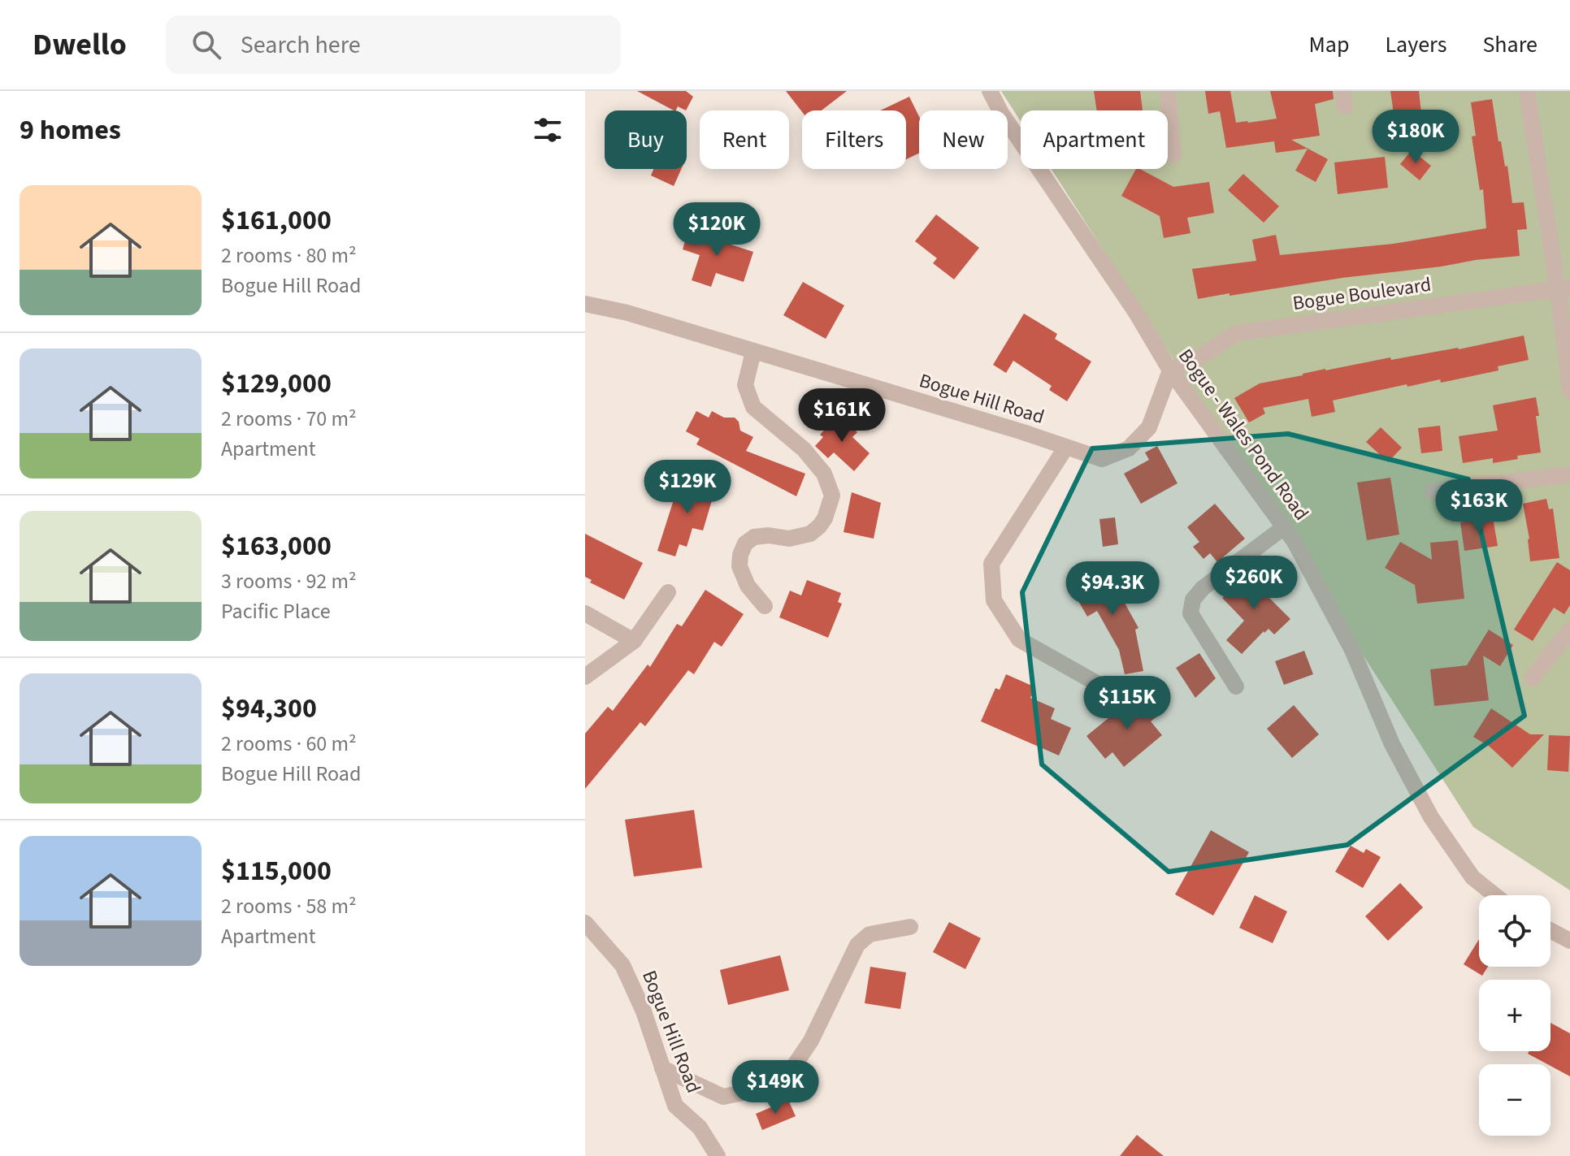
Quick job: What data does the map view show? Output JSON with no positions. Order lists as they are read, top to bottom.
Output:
{
  "streets": {
    "street": ["Bogue Boulevard", "Bogue Hill Road", "Bogue - Wales Pond Road"]
  },
  "crossings": [
    ["Bogue Boulevard", "Bogue Hill Road"],
    ["Bogue Boulevard", "Bogue - Wales Pond Road"],
    ["Bogue Hill Road", "Bogue - Wales Pond Road"]
  ],
  "page": {
    "header": "Dwello",
    "search": "Search here",
    "nav": ["Map", "Layers", "Share"],
    "heading": "9 homes",
    "price": [
      "$180K",
      "$120K",
      "$161K",
      "$129K",
      "$163K",
      "$260K",
      "$94.3K",
      "$115K",
      "$149K"
    ],
    "chip": [
      "Buy",
      "Rent",
      "Filters",
      "New",
      "Apartment"
    ],
    "list": [
      {
        "name": "$161,000",
        "note": "2 rooms · 80 m² · Bogue Hill Road"
      },
      {
        "name": "$129,000",
        "note": "2 rooms · 70 m² · Apartment"
      },
      {
        "name": "$163,000",
        "note": "3 rooms · 92 m² · Pacific Place"
      },
      {
        "name": "$94,300",
        "note": "2 rooms · 60 m² · Bogue Hill Road"
      },
      {
        "name": "$115,000",
        "note": "2 rooms · 58 m² · Apartment"
      }
    ],
    "map_buttons": ["+", "−"]
  }
}
